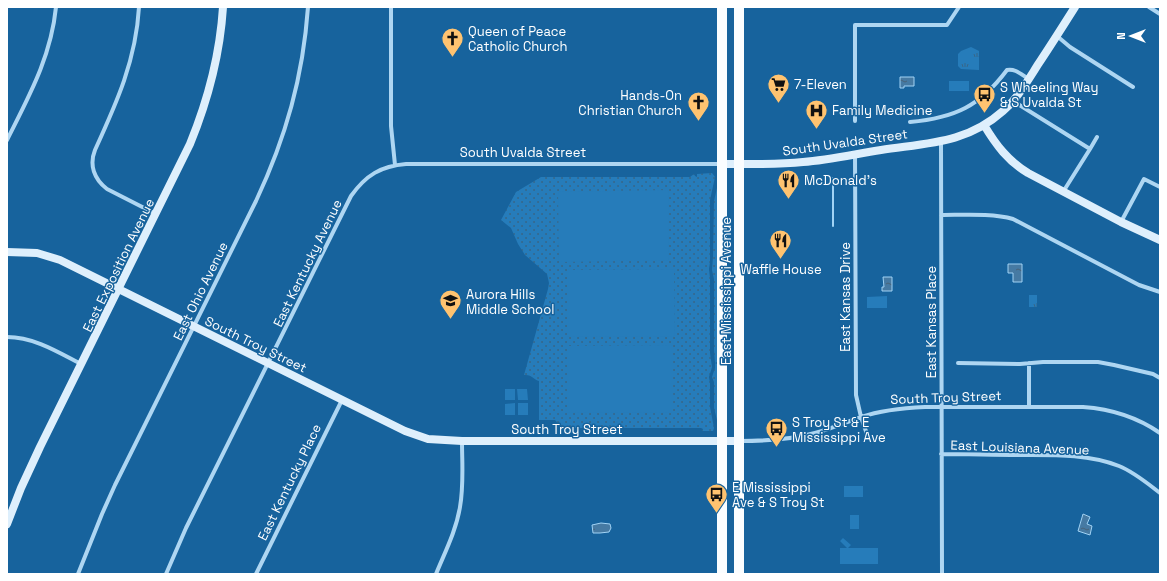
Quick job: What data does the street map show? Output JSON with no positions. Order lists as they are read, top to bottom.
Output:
{
  "streets": {
    "main road": ["East Mississippi Avenue"],
    "street": [
      "South Uvalda Street",
      "East Kentucky Avenue",
      "East Exposition Avenue",
      "East Ohio Avenue",
      "East Kansas Drive",
      "East Kansas Place",
      "South Troy Street",
      "East Louisiana Avenue",
      "East Kentucky Place"
    ]
  },
  "crossings": [
    ["South Uvalda Street", "East Kentucky Avenue"],
    ["South Uvalda Street", "East Mississippi Avenue"],
    ["South Uvalda Street", "East Kansas Drive"],
    ["South Uvalda Street", "East Kansas Place"],
    ["East Kentucky Avenue", "South Troy Street"],
    ["East Exposition Avenue", "South Troy Street"],
    ["East Ohio Avenue", "South Troy Street"],
    ["East Mississippi Avenue", "South Troy Street"],
    ["East Kansas Drive", "South Troy Street"],
    ["East Kansas Place", "South Troy Street"],
    ["East Kansas Place", "East Louisiana Avenue"],
    ["South Troy Street", "East Kentucky Place"]
  ],
  "places": {
    "church": ["Queen of Peace Catholic Church", "Hands-On Christian Church"],
    "supermarket": ["7-Eleven"],
    "bus stop": ["S Wheeling Way & S Uvalda St", "S Troy St & E Mississippi Ave", "E Mississippi Ave & S Troy St"],
    "hospital": ["Family Medicine"],
    "restaurant": ["McDonald's", "Waffle House"],
    "school or university": ["Aurora Hills Middle School"]
  },
  "north": "left"
}
